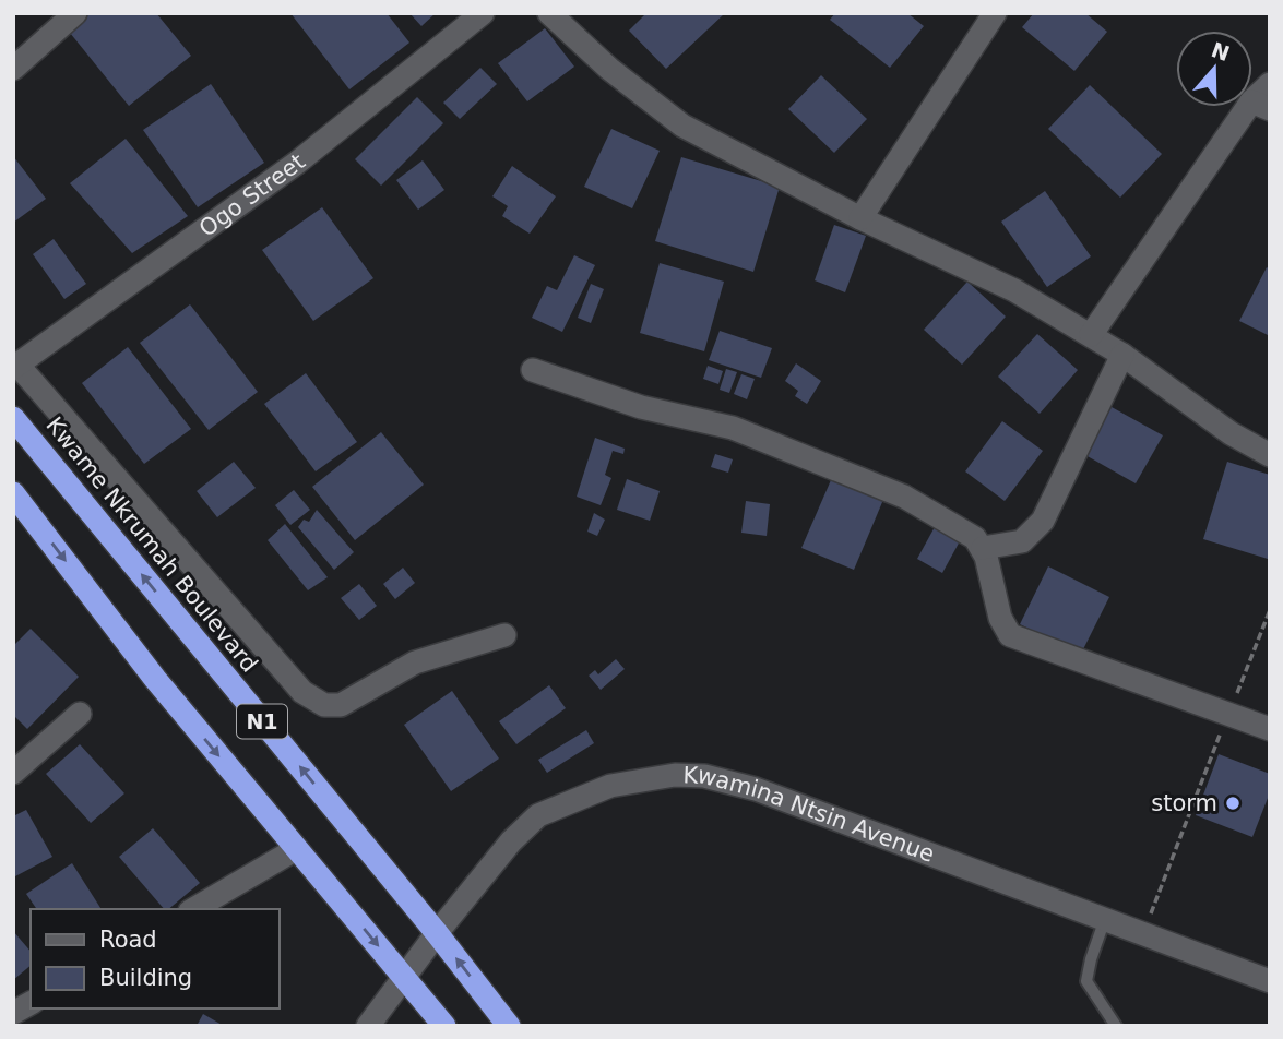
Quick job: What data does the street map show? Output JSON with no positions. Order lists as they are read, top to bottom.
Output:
{
  "streets": {
    "highway": ["Kwame Nkrumah Boulevard", "N1"],
    "street": ["Ogo Street", "Kwamina Ntsin Avenue"]
  },
  "crossings": [
    ["Kwame Nkrumah Boulevard", "Kwamina Ntsin Avenue"],
    ["N1", "Kwamina Ntsin Avenue"]
  ],
  "places": ["storm"],
  "legend": ["Road", "Building"],
  "north": "top"
}
